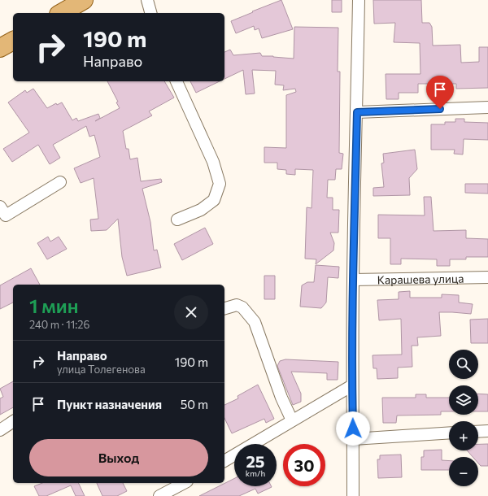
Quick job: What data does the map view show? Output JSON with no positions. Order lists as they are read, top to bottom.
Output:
{
  "streets": {
    "street": ["Карашева улица"]
  },
  "page": {
    "turn": ["190 m", "Направо"],
    "heading": ["1 мин", "240 m · 11:26"],
    "list": [
      {
        "name": "Направо",
        "note": "улица Толегенова",
        "value": "190 m"
      },
      {
        "name": "Пункт назначения",
        "value": "50 m"
      }
    ],
    "map_buttons": ["+", "−"],
    "buttons": "Выход",
    "speed": "25 km/h",
    "limit": "30"
  }
}
